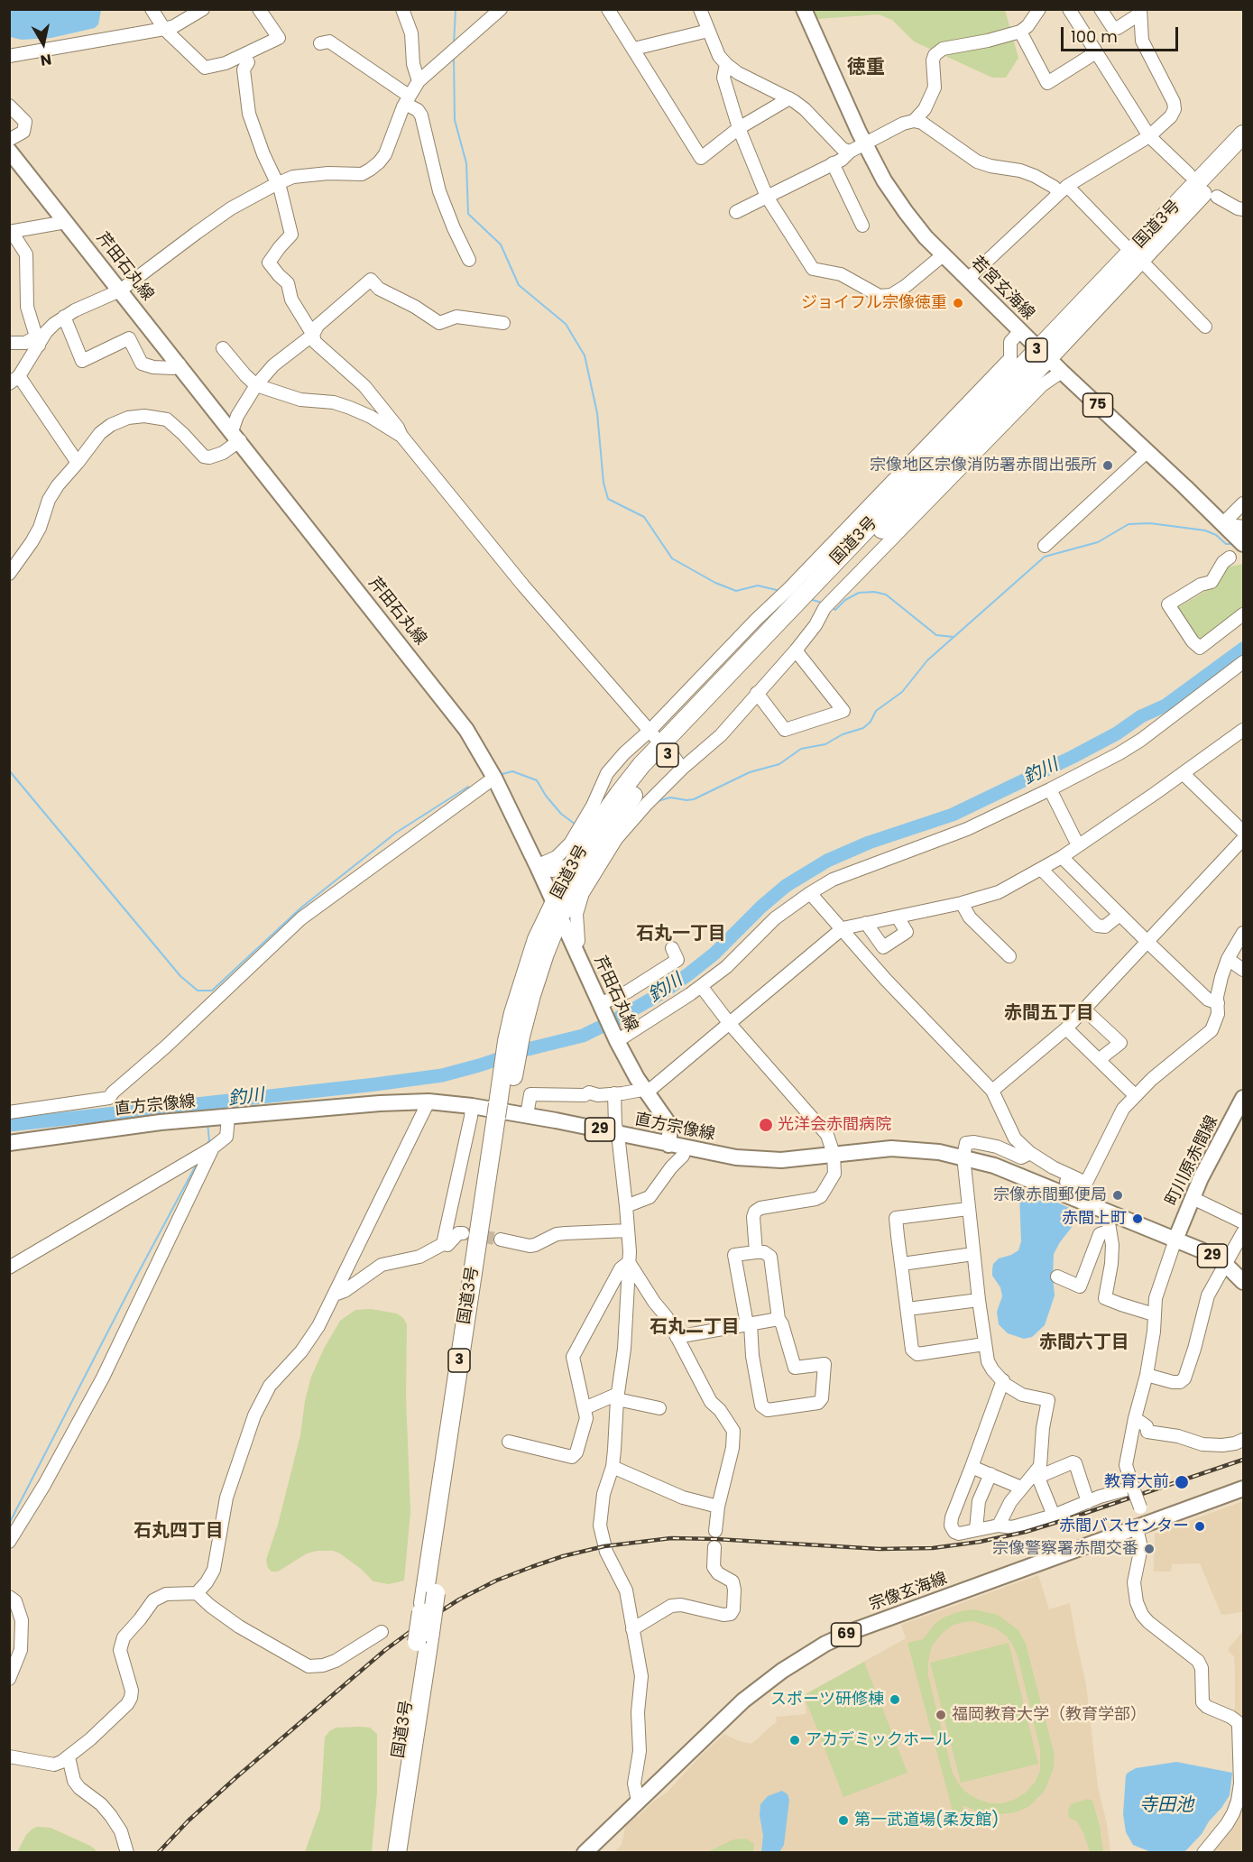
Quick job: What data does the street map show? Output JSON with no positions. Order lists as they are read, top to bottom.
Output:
{
  "streets": {
    "highway": ["国道3号", "3"],
    "main road": [
      "芹田石丸線",
      "若宮玄海線",
      "75",
      "直方宗像線",
      "29",
      "町川原赤間線",
      "宗像玄海線",
      "69"
    ]
  },
  "crossings": [
    ["国道3号", "芹田石丸線"],
    ["国道3号", "若宮玄海線"],
    ["芹田石丸線", "直方宗像線"],
    ["直方宗像線", "町川原赤間線"]
  ],
  "districts": [
    "徳重",
    "石丸一丁目",
    "赤間五丁目",
    "石丸二丁目",
    "赤間六丁目",
    "石丸四丁目"
  ],
  "water": ["釣川", "寺田池"],
  "places": [
    "ジョイフル宗像徳重",
    "宗像地区宗像消防署赤間出張所",
    "光洋会赤間病院",
    "宗像赤間郵便局",
    "赤間上町",
    "教育大前",
    "赤間バスセンター",
    "宗像警察署赤間交番",
    "スポーツ研修棟",
    "福岡教育大学（教育学部）",
    "アカデミックホール",
    "第一武道場(柔友館)"
  ],
  "scale_bar": "100 m",
  "north": "bottom"
}
